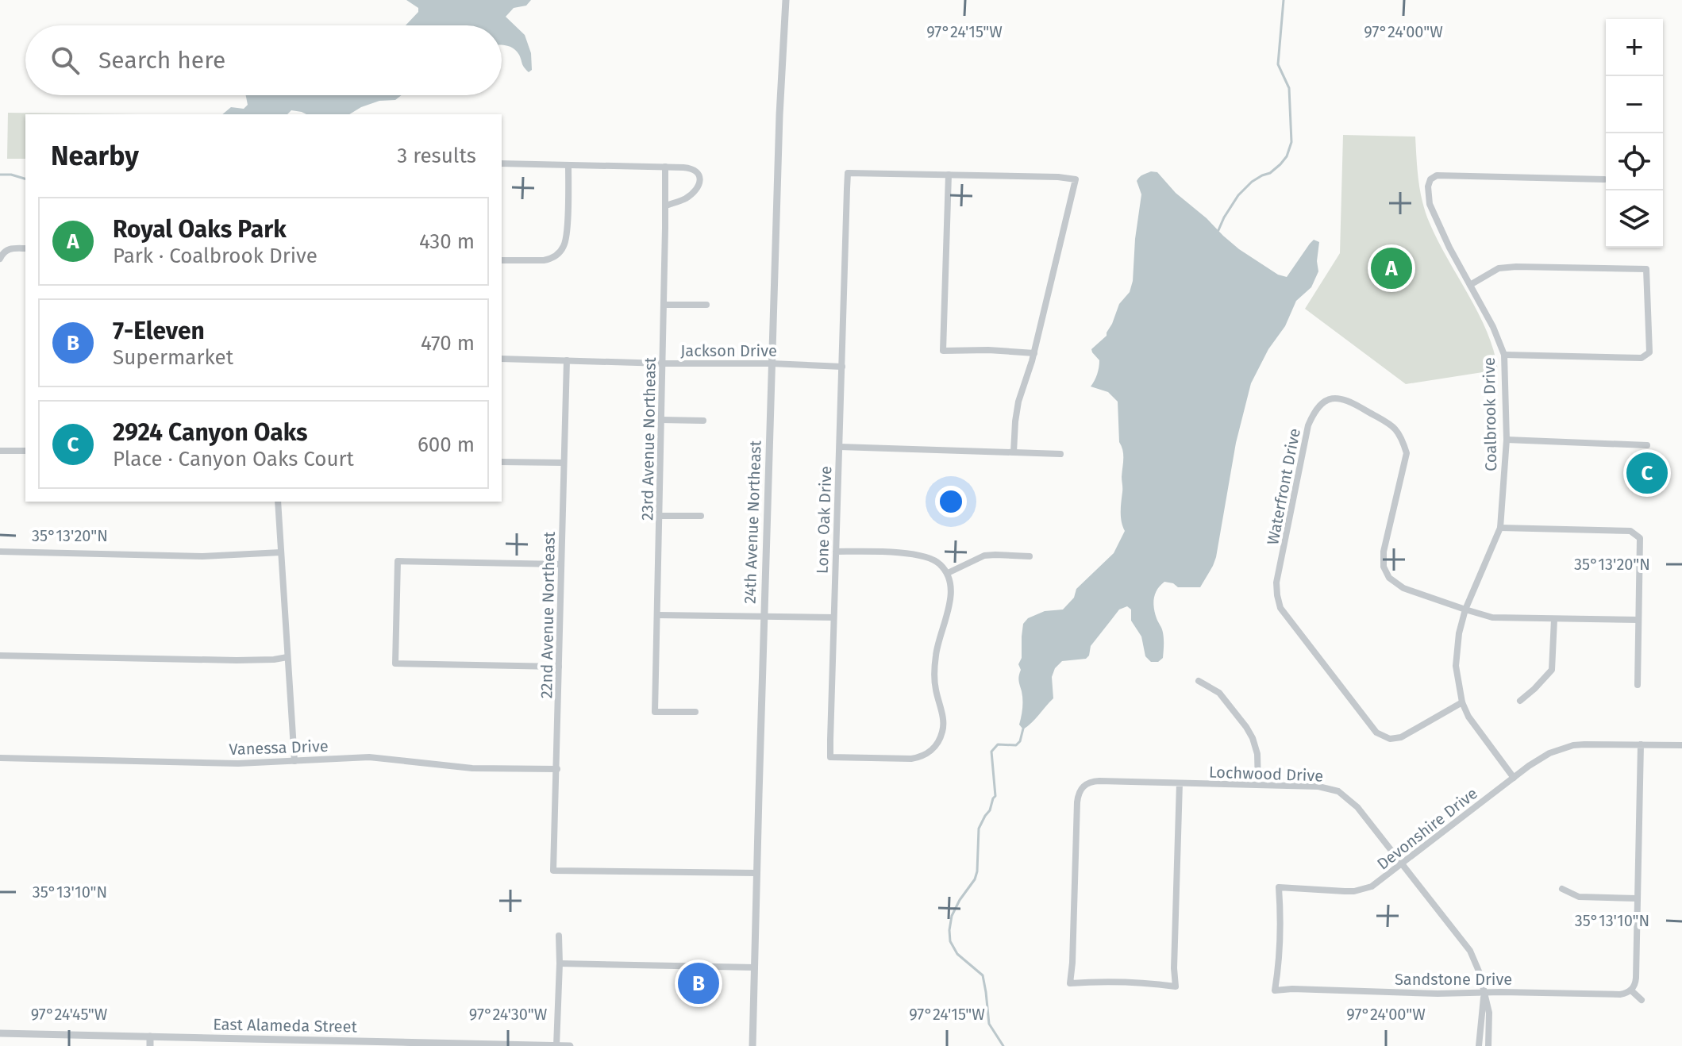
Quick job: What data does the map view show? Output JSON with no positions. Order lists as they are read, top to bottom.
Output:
{
  "streets": {
    "street": [
      "Jackson Drive",
      "Coalbrook Drive",
      "23rd Avenue Northeast",
      "Waterfront Drive",
      "Lone Oak Drive",
      "24th Avenue Northeast",
      "22nd Avenue Northeast",
      "Vanessa Drive",
      "Lochwood Drive",
      "Devonshire Drive",
      "Sandstone Drive",
      "East Alameda Street"
    ]
  },
  "crossings": [
    ["Jackson Drive", "23rd Avenue Northeast"],
    ["Jackson Drive", "Lone Oak Drive"],
    ["Jackson Drive", "24th Avenue Northeast"],
    ["Jackson Drive", "22nd Avenue Northeast"],
    ["Coalbrook Drive", "Waterfront Drive"],
    ["Coalbrook Drive", "Devonshire Drive"],
    ["24th Avenue Northeast", "22nd Avenue Northeast"],
    ["22nd Avenue Northeast", "Vanessa Drive"],
    ["Lochwood Drive", "Devonshire Drive"],
    ["Lochwood Drive", "Sandstone Drive"],
    ["Devonshire Drive", "Sandstone Drive"]
  ],
  "page": {
    "map_buttons": ["+", "−"],
    "search": "Search here",
    "heading": ["Nearby", "3 results"],
    "list": [
      {
        "mark": "A",
        "name": "Royal Oaks Park",
        "note": "Park · Coalbrook Drive",
        "value": "430 m"
      },
      {
        "mark": "B",
        "name": "7-Eleven",
        "note": "Supermarket",
        "value": "470 m"
      },
      {
        "mark": "C",
        "name": "2924 Canyon Oaks",
        "note": "Place · Canyon Oaks Court",
        "value": "600 m"
      }
    ],
    "pins": ["A", "C", "B"]
  },
  "coordinates": [
    "97°24'15\"W",
    "97°24'00\"W",
    "35°13'20\"N",
    "35°13'10\"N",
    "97°24'45\"W",
    "97°24'30\"W"
  ]
}
